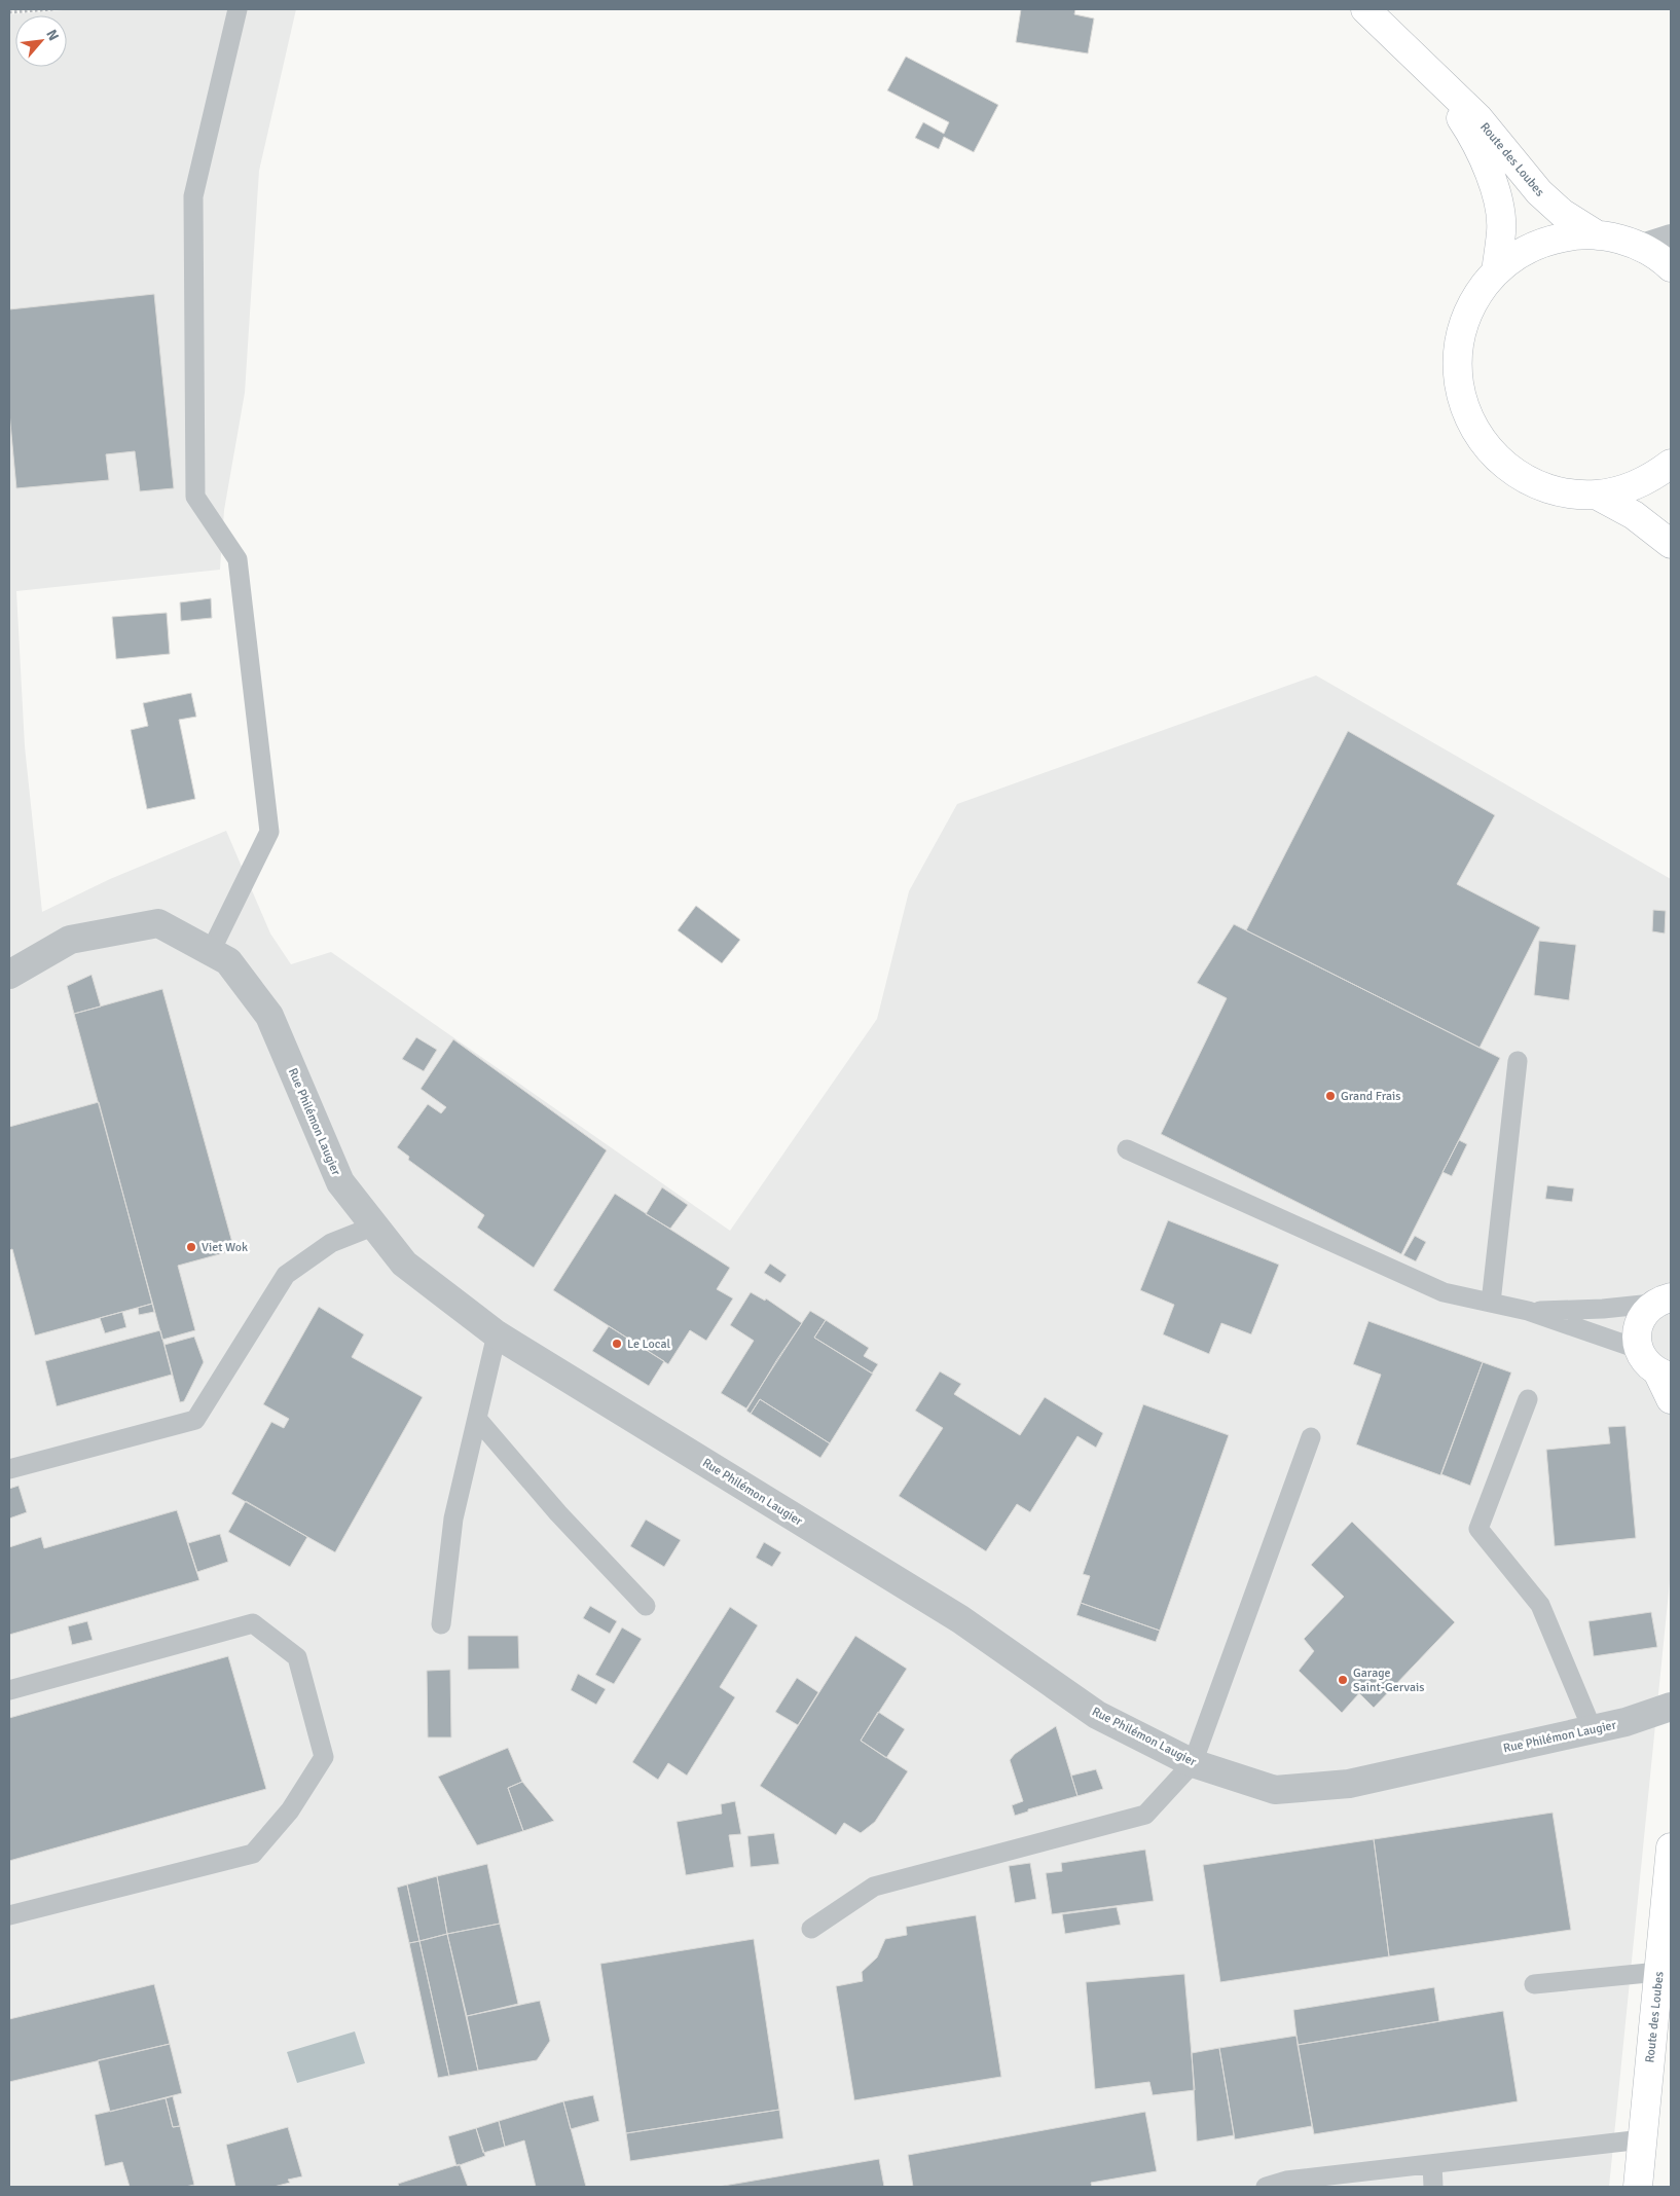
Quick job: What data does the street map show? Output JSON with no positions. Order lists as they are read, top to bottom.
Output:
{
  "streets": {
    "main road": ["Route des Loubes"],
    "street": ["Rue Philémon Laugier"]
  },
  "places": [
    "Grand Frais",
    "Viet Wok",
    "Le Local",
    "Garage Saint-Gervais"
  ],
  "north": "top right"
}
